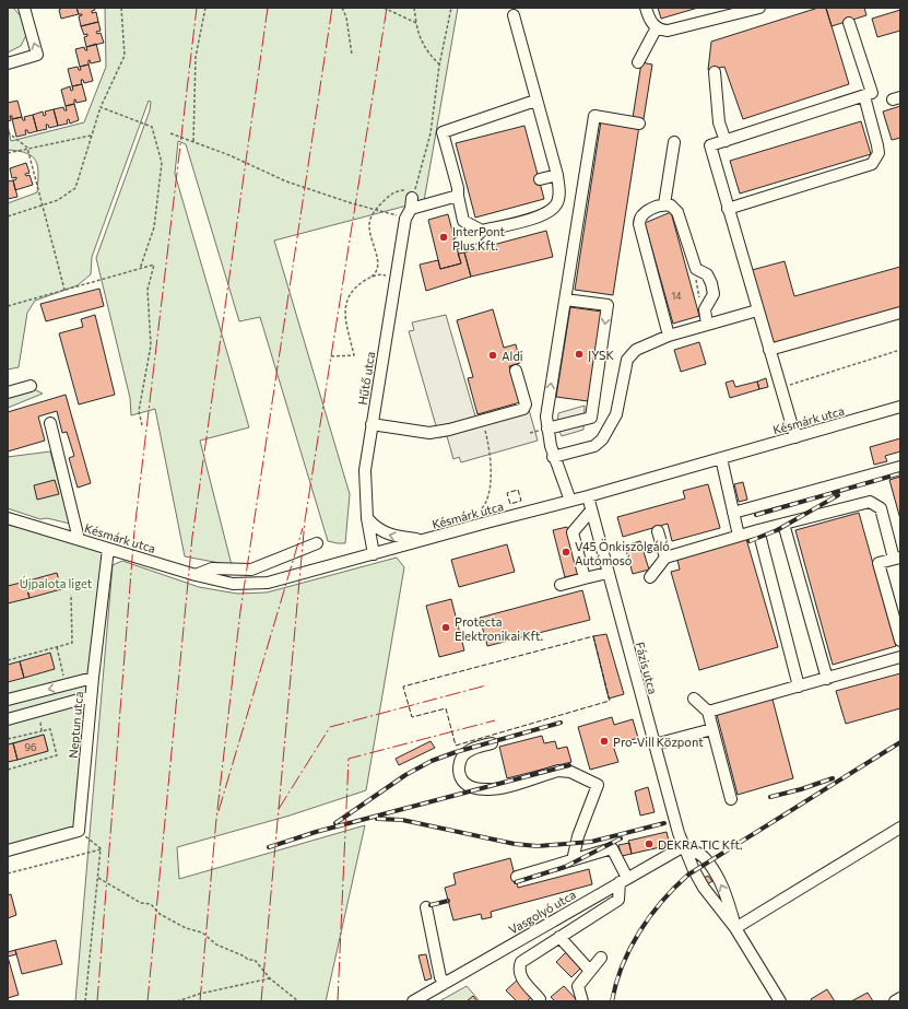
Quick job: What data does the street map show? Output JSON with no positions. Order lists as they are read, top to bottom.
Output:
{
  "streets": {
    "street": [
      "Hűtő utca",
      "Késmárk utca",
      "Fázis utca",
      "Neptun utca",
      "Vasgolyó utca"
    ]
  },
  "crossings": [
    ["Hűtő utca", "Késmárk utca"],
    ["Késmárk utca", "Fázis utca"],
    ["Késmárk utca", "Neptun utca"],
    ["Fázis utca", "Vasgolyó utca"]
  ],
  "parks": ["Újpalota liget"],
  "places": [
    "InterPont Plus Kft.",
    "JYSK",
    "Aldi",
    "V45 Önkiszolgáló Autómosó",
    "Protecta Elektronikai Kft.",
    "Pro-Vill Központ",
    "DEKRA TIC Kft."
  ],
  "house_numbers": ["14", "96"]
}
